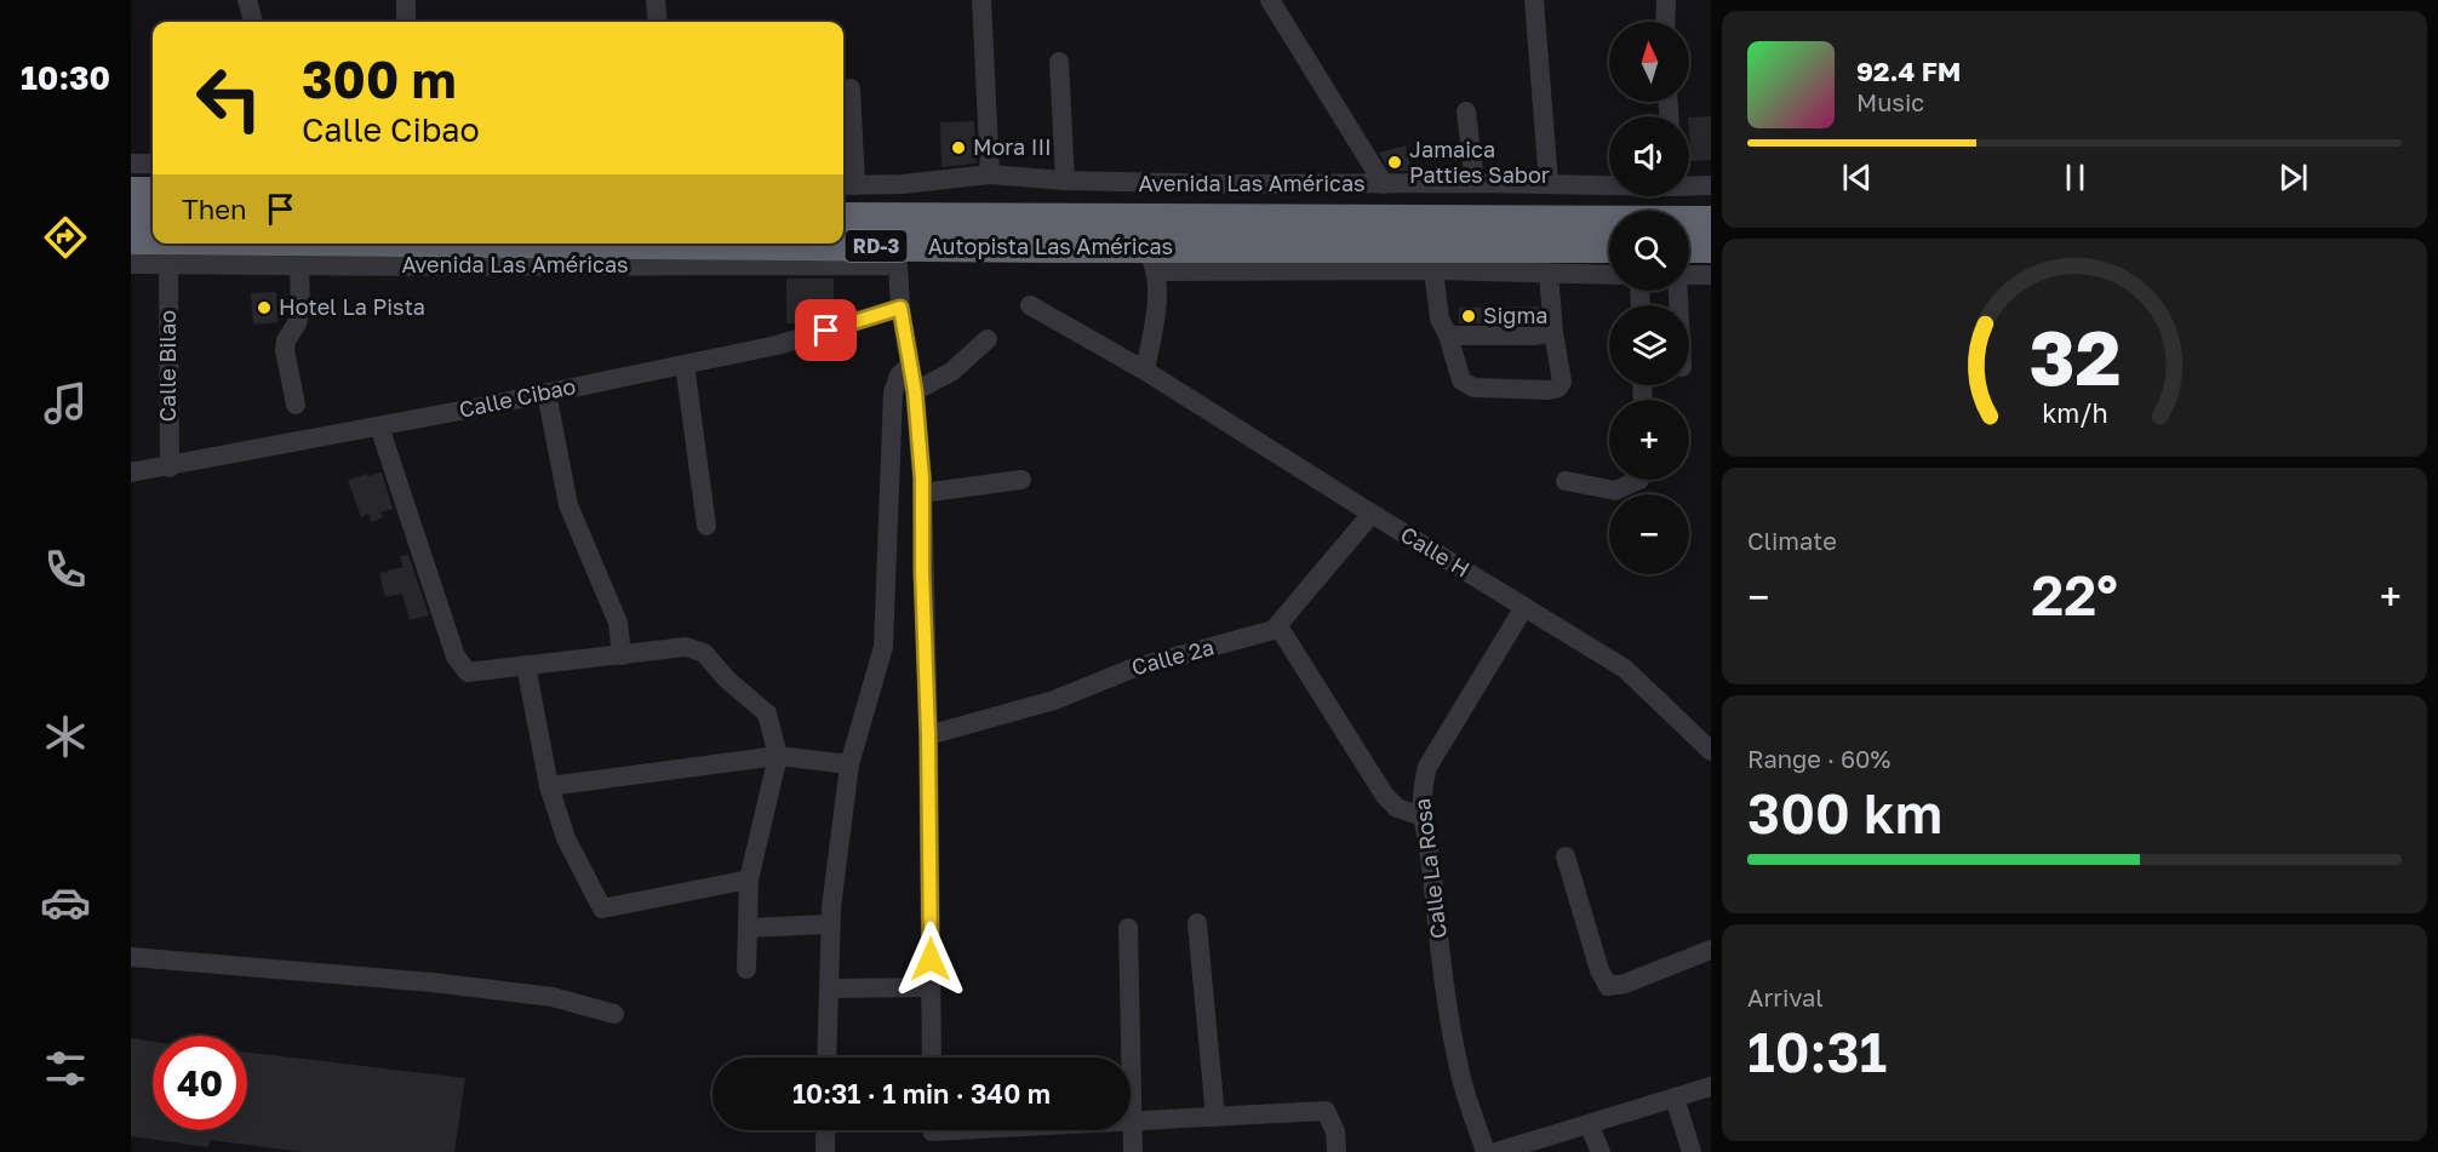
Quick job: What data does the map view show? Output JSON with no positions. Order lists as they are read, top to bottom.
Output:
{
  "streets": {
    "highway": ["RD-3", "Autopista Las Américas"],
    "street": [
      "Avenida Las Américas",
      "Calle Bilao",
      "Calle Cibao",
      "Calle H",
      "Calle 2a",
      "Calle La Rosa"
    ]
  },
  "crossings": [
    ["Avenida Las Américas", "Calle Bilao"],
    ["Calle Bilao", "Calle Cibao"],
    ["Calle H", "Calle 2a"],
    ["Calle H", "Calle La Rosa"]
  ],
  "places": [
    "Mora III",
    "Jamaica Patties Sabor",
    "Hotel La Pista",
    "Sigma"
  ],
  "north": "top",
  "page": {
    "tabs": "10:30",
    "map_buttons": ["+", "−"],
    "turn": ["300 m", "Calle Cibao"],
    "song": ["92.4 FM", "Music"],
    "then": "Then",
    "tile": [
      "Climate",
      ["Range · 60%", "300 km"],
      ["Arrival", "10:31"]
    ],
    "heat": ["−", "22°", "+"],
    "limit": "40",
    "trip": "10:31 · 1 min · 340 m",
    "gauge": ["32", "km/h"]
  }
}
